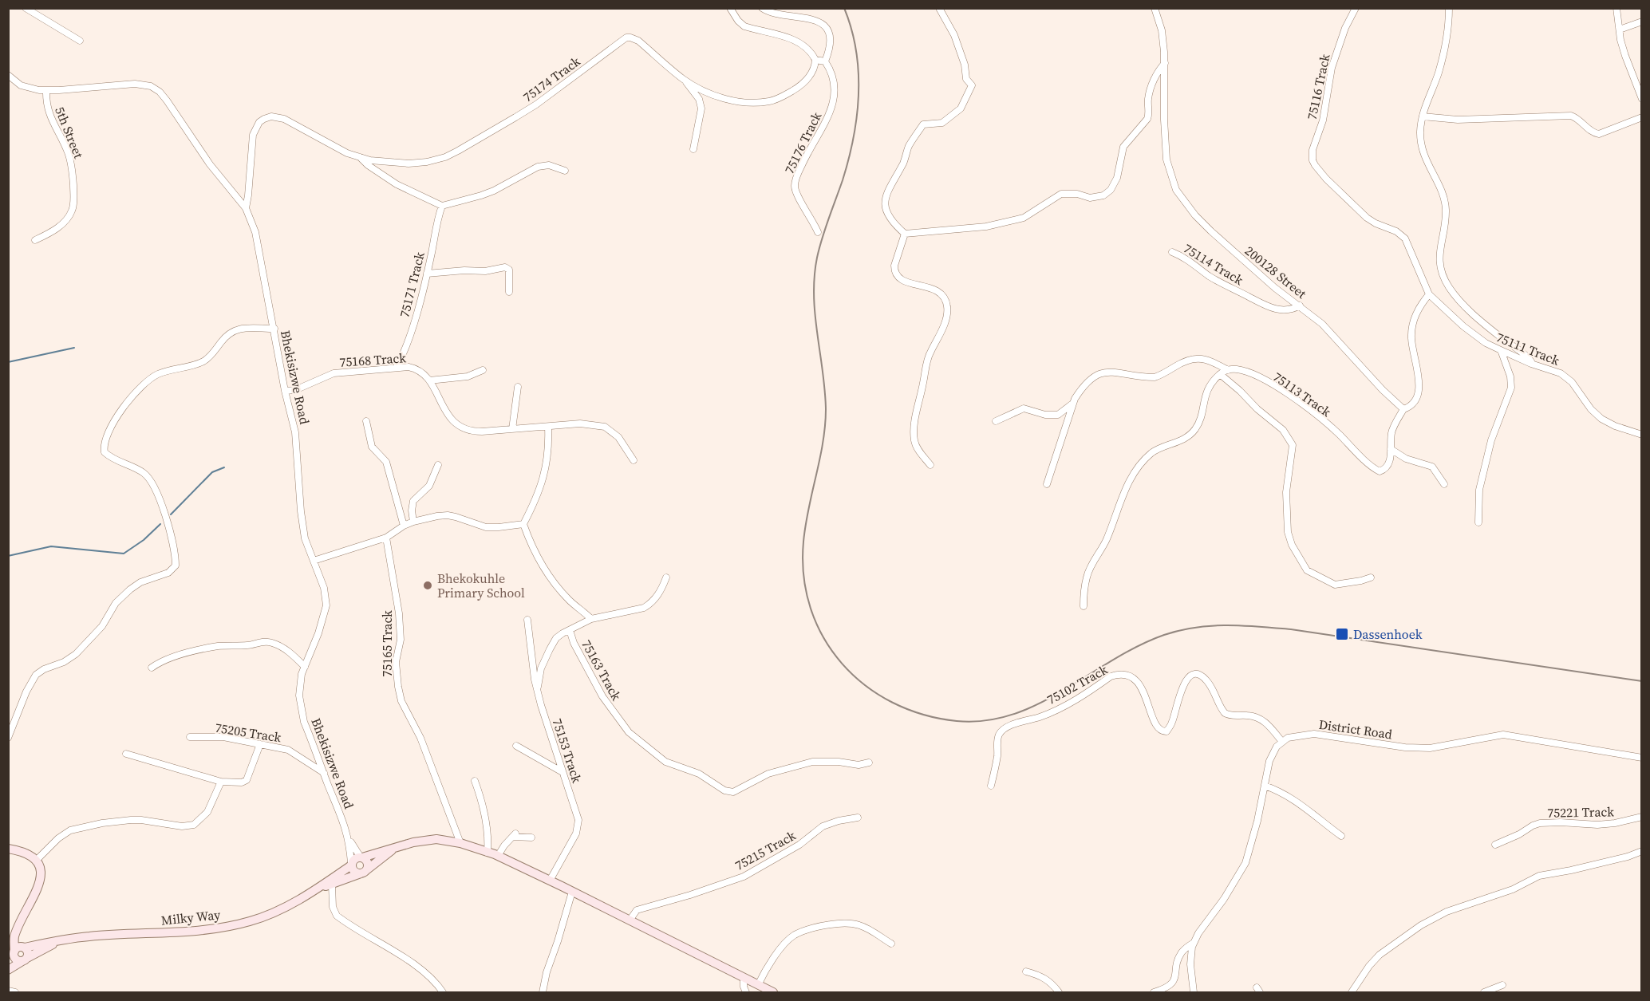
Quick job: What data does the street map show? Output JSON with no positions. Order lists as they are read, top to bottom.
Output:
{
  "streets": {
    "street": [
      "75174 Track",
      "75116 Track",
      "5th Street",
      "75176 Track",
      "75114 Track",
      "200128 Street",
      "75171 Track",
      "75111 Track",
      "75168 Track",
      "Bhekisizwe Road",
      "75113 Track",
      "75165 Track",
      "75163 Track",
      "75102 Track",
      "District Road",
      "75205 Track",
      "75153 Track",
      "75221 Track",
      "75215 Track",
      "Milky Way"
    ]
  },
  "crossings": [
    ["75174 Track", "Bhekisizwe Road"],
    ["75116 Track", "75111 Track"],
    ["5th Street", "Bhekisizwe Road"],
    ["75114 Track", "200128 Street"],
    ["75171 Track", "75168 Track"],
    ["75168 Track", "Bhekisizwe Road"],
    ["Bhekisizwe Road", "75205 Track"],
    ["Bhekisizwe Road", "Milky Way"],
    ["75165 Track", "Milky Way"],
    ["75163 Track", "75153 Track"],
    ["75102 Track", "District Road"],
    ["75153 Track", "Milky Way"],
    ["75215 Track", "Milky Way"]
  ],
  "places": {
    "other": ["Bhekokuhle Primary School"],
    "transit": ["Dassenhoek"]
  }
}
